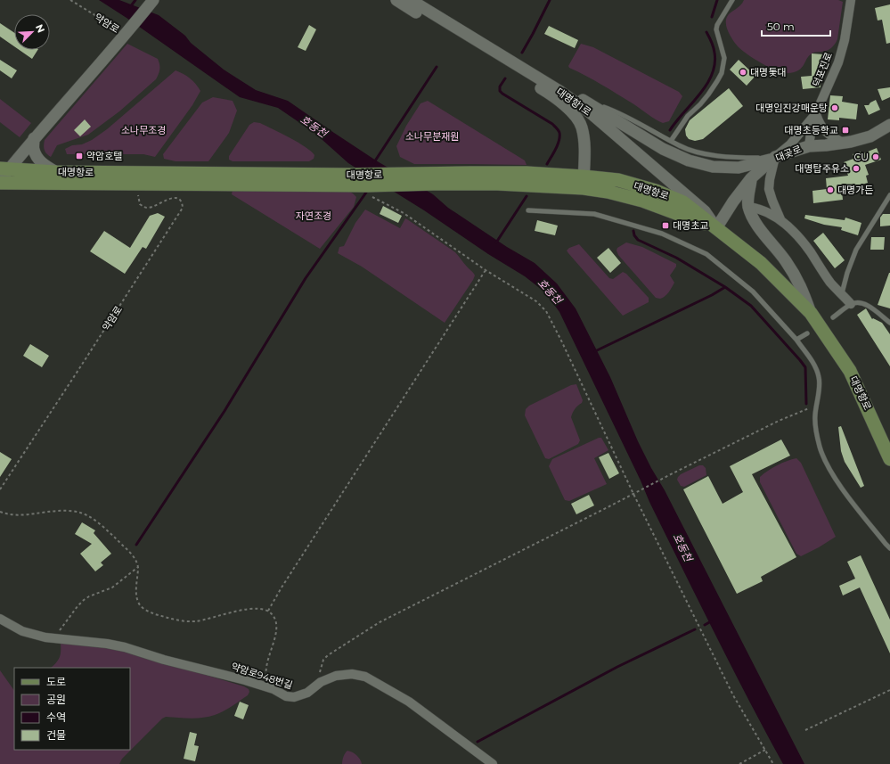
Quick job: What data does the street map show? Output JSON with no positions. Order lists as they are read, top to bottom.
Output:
{
  "streets": {
    "main road": ["대명항로"],
    "street": [
      "약암로",
      "덕포진로",
      "대명항1로",
      "대곶로",
      "약암로948번길"
    ]
  },
  "crossings": [
    ["약암로", "대명항로"],
    ["덕포진로", "대곶로"],
    ["대명항1로", "대곶로"],
    ["대명항1로", "대명항로"],
    ["대곶로", "대명항로"]
  ],
  "water": ["호동천"],
  "parks": ["소나무조경", "소나무분재원", "자연조경"],
  "places": {
    "other": [
      "대명돛대",
      "대명임진강매운탕",
      "CU",
      "대명탑주유소",
      "대명가든"
    ],
    "transit": ["대명초등학교", "약암호텔", "대명초교"]
  },
  "legend": [
    "도로",
    "공원",
    "수역",
    "건물"
  ],
  "scale_bar": "50 m",
  "north": "top right"
}
